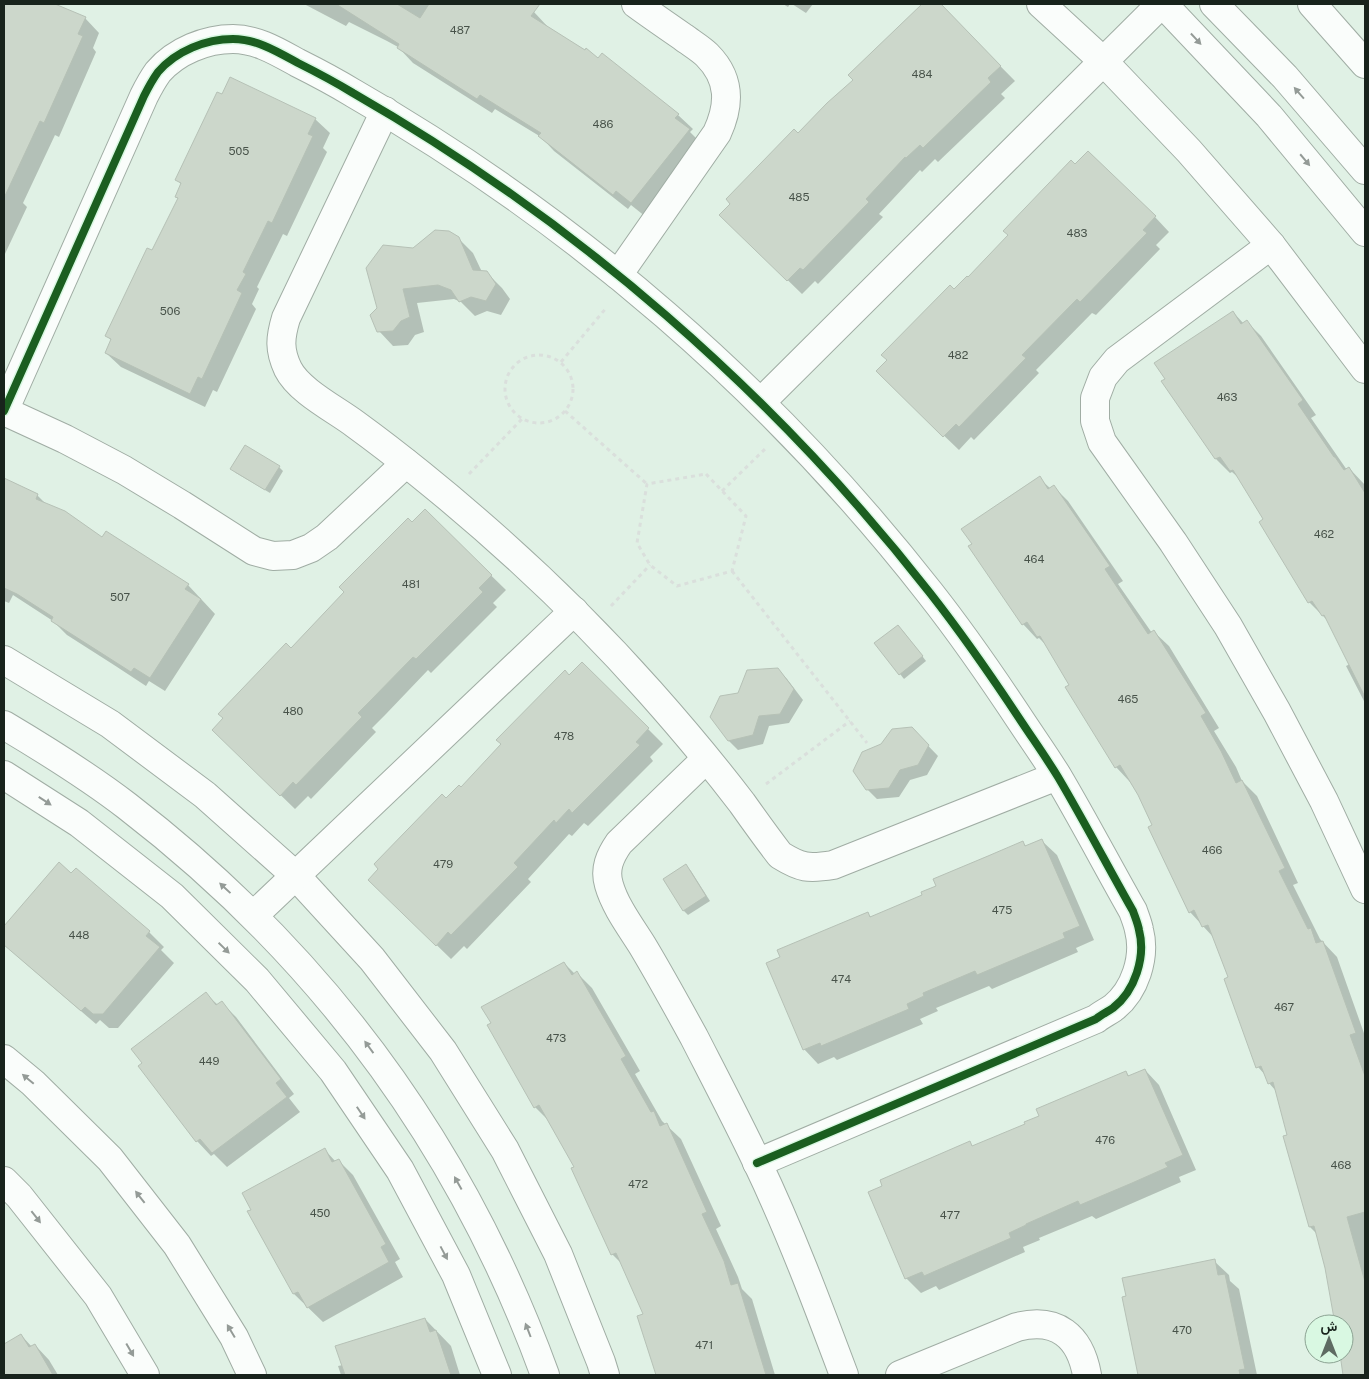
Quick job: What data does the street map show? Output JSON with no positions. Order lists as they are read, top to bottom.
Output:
{
  "house_numbers": [
    "487",
    "484",
    "486",
    "505",
    "485",
    "483",
    "506",
    "482",
    "463",
    "462",
    "464",
    "481",
    "507",
    "465",
    "480",
    "478",
    "466",
    "479",
    "475",
    "448",
    "474",
    "467",
    "473",
    "449",
    "476",
    "468",
    "472",
    "450",
    "477",
    "470",
    "471"
  ],
  "north": "top"
}
